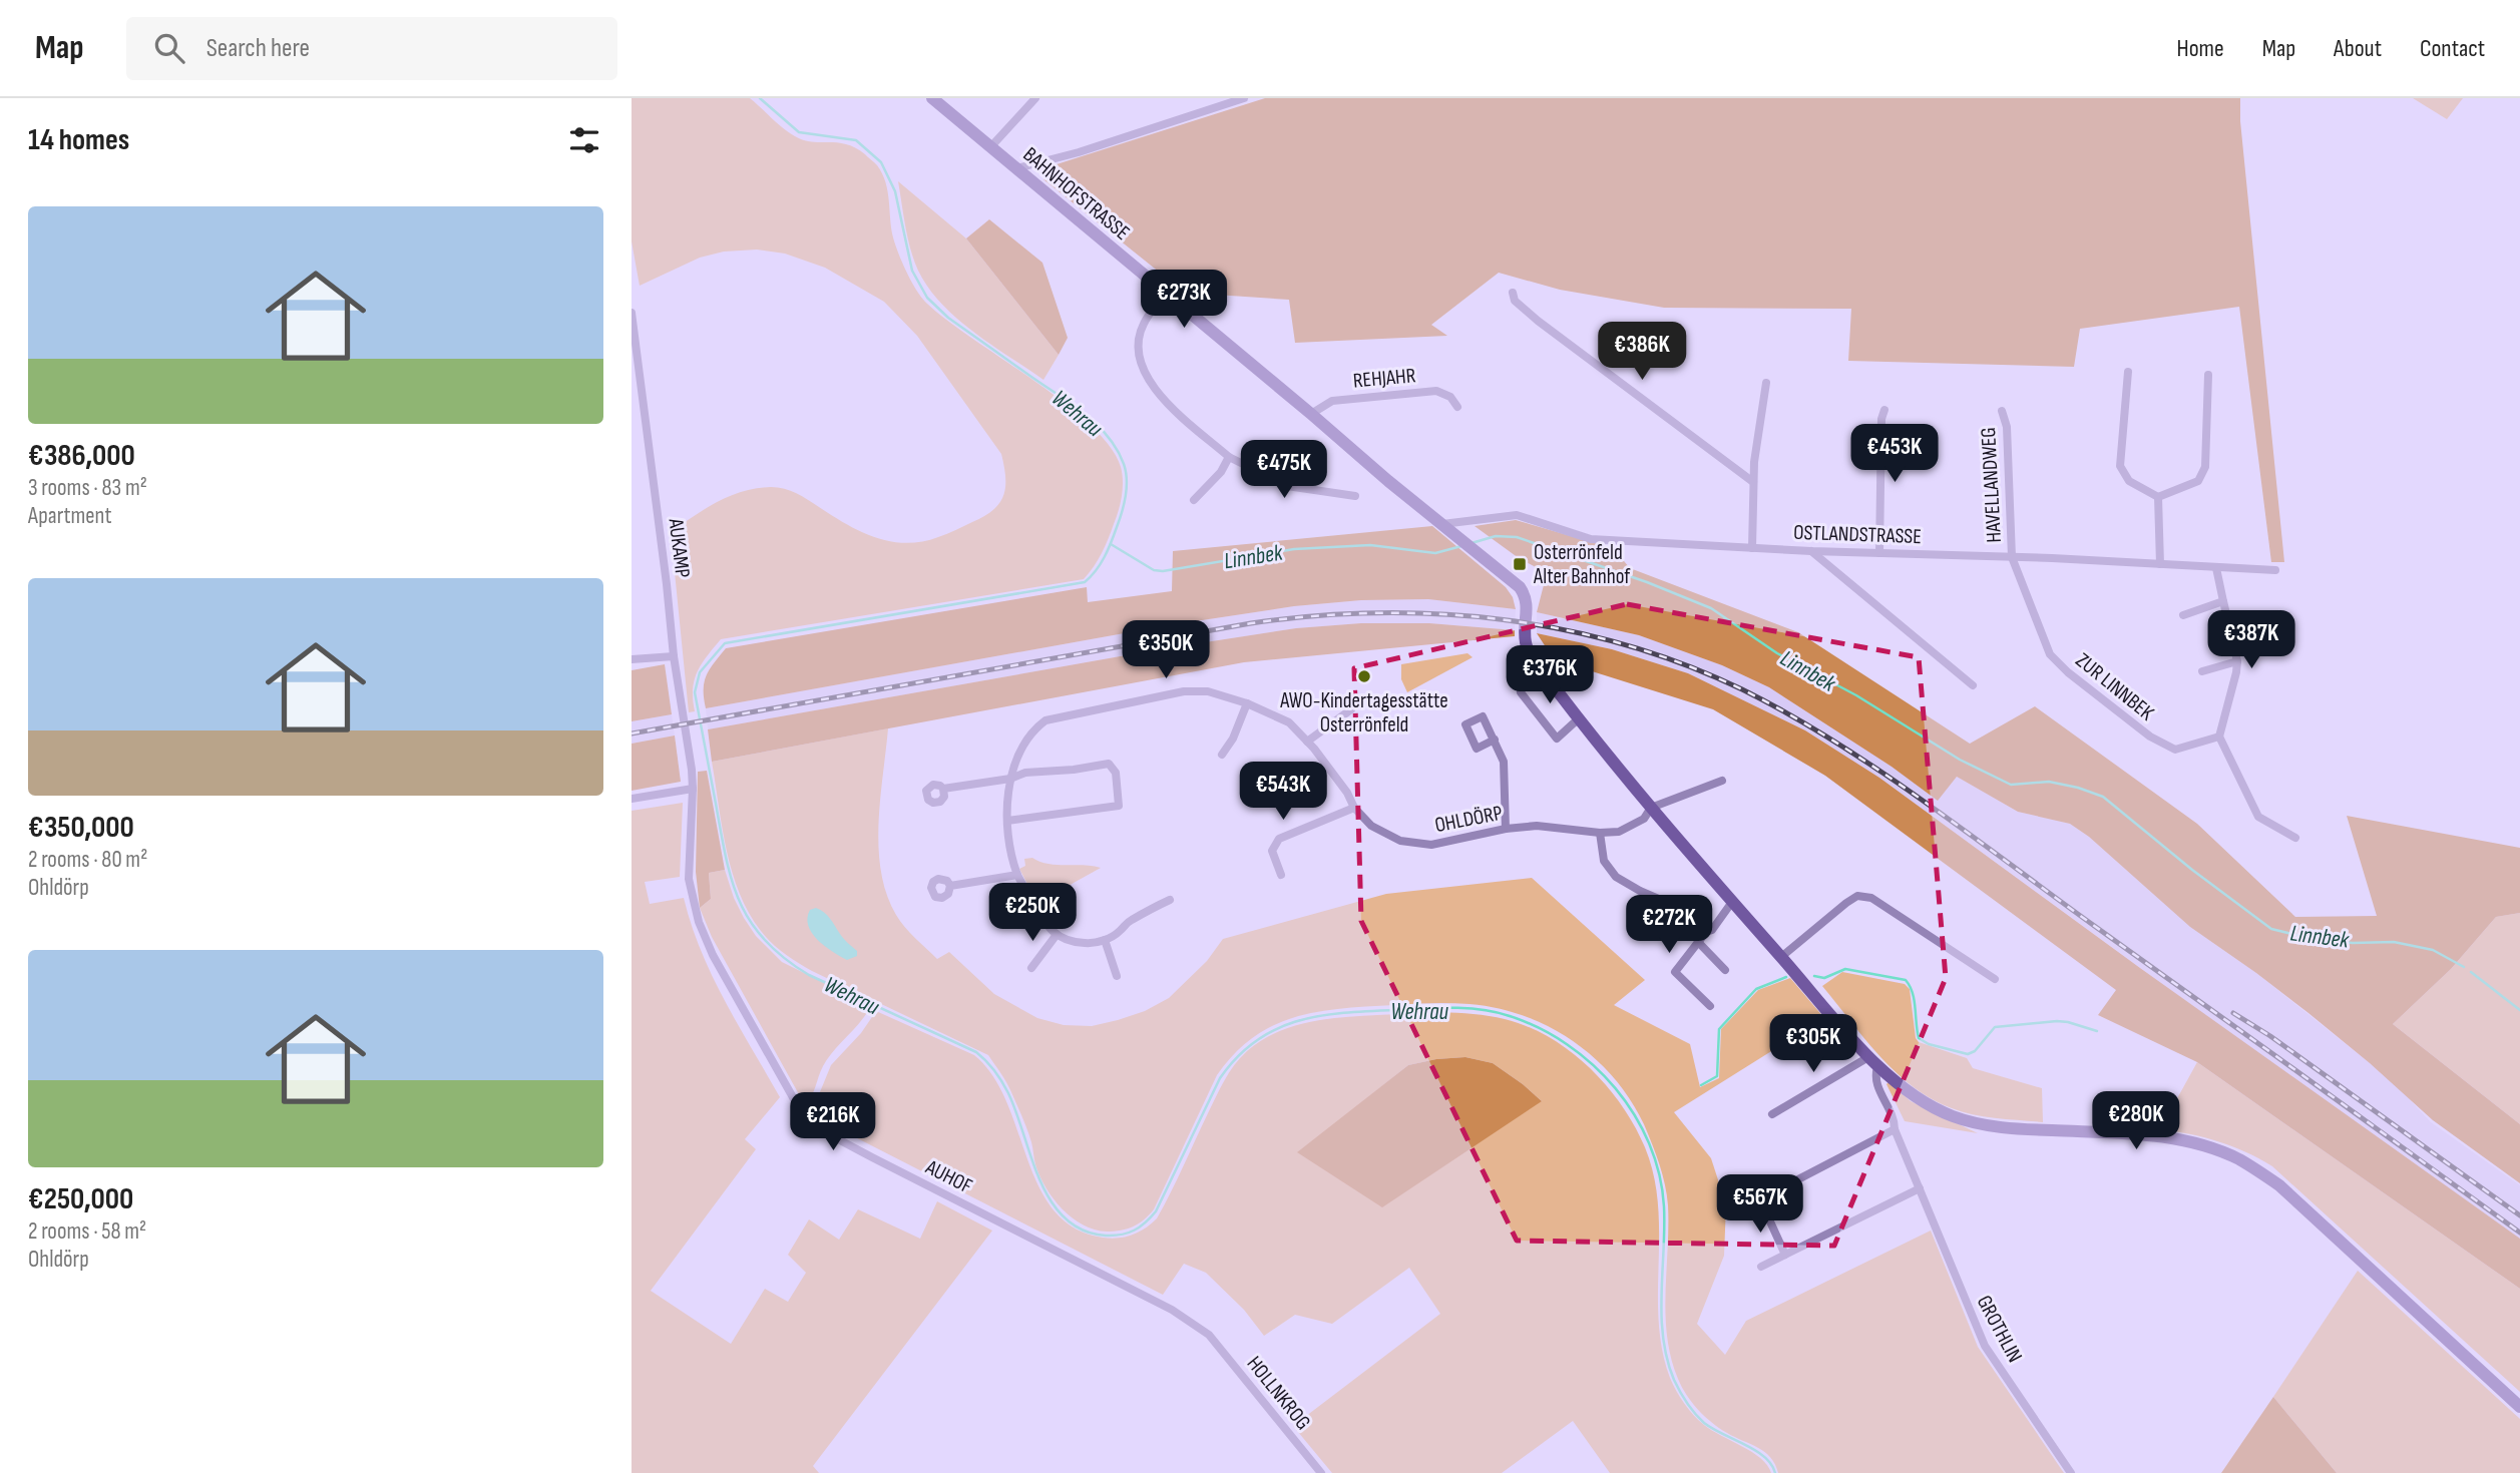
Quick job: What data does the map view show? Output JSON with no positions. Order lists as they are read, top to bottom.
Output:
{
  "streets": {
    "main road": ["BAHNHOFSTRASSE"],
    "street": [
      "REHJAHR",
      "HAVELLANDWEG",
      "OSTLANDSTRASSE",
      "AUKAMP",
      "ZUR LINNBEK",
      "OHLDÖRP",
      "AUHOF",
      "GROTHLIN",
      "HOLLNKROG"
    ]
  },
  "crossings": [
    ["BAHNHOFSTRASSE", "REHJAHR"],
    ["BAHNHOFSTRASSE", "OSTLANDSTRASSE"],
    ["HAVELLANDWEG", "OSTLANDSTRASSE"],
    ["HAVELLANDWEG", "ZUR LINNBEK"],
    ["OSTLANDSTRASSE", "ZUR LINNBEK"],
    ["AUKAMP", "AUHOF"],
    ["AUHOF", "HOLLNKROG"]
  ],
  "water": ["Wehrau", "Linnbek"],
  "places": {
    "transit": ["Osterrönfeld Alter Bahnhof"],
    "other": ["AWO-Kindertagesstätte Osterrönfeld"]
  },
  "page": {
    "header": "Map",
    "search": "Search here",
    "nav": [
      "Home",
      "Map",
      "About",
      "Contact"
    ],
    "heading": "14 homes",
    "list": [
      {
        "name": "€386,000",
        "note": "3 rooms · 83 m² · Apartment"
      },
      {
        "name": "€350,000",
        "note": "2 rooms · 80 m² · Ohldörp"
      },
      {
        "name": "€250,000",
        "note": "2 rooms · 58 m² · Ohldörp"
      }
    ],
    "price": [
      "€273K",
      "€386K",
      "€453K",
      "€475K",
      "€387K",
      "€350K",
      "€376K",
      "€543K",
      "€250K",
      "€272K",
      "€305K",
      "€280K",
      "€216K",
      "€567K"
    ]
  }
}
